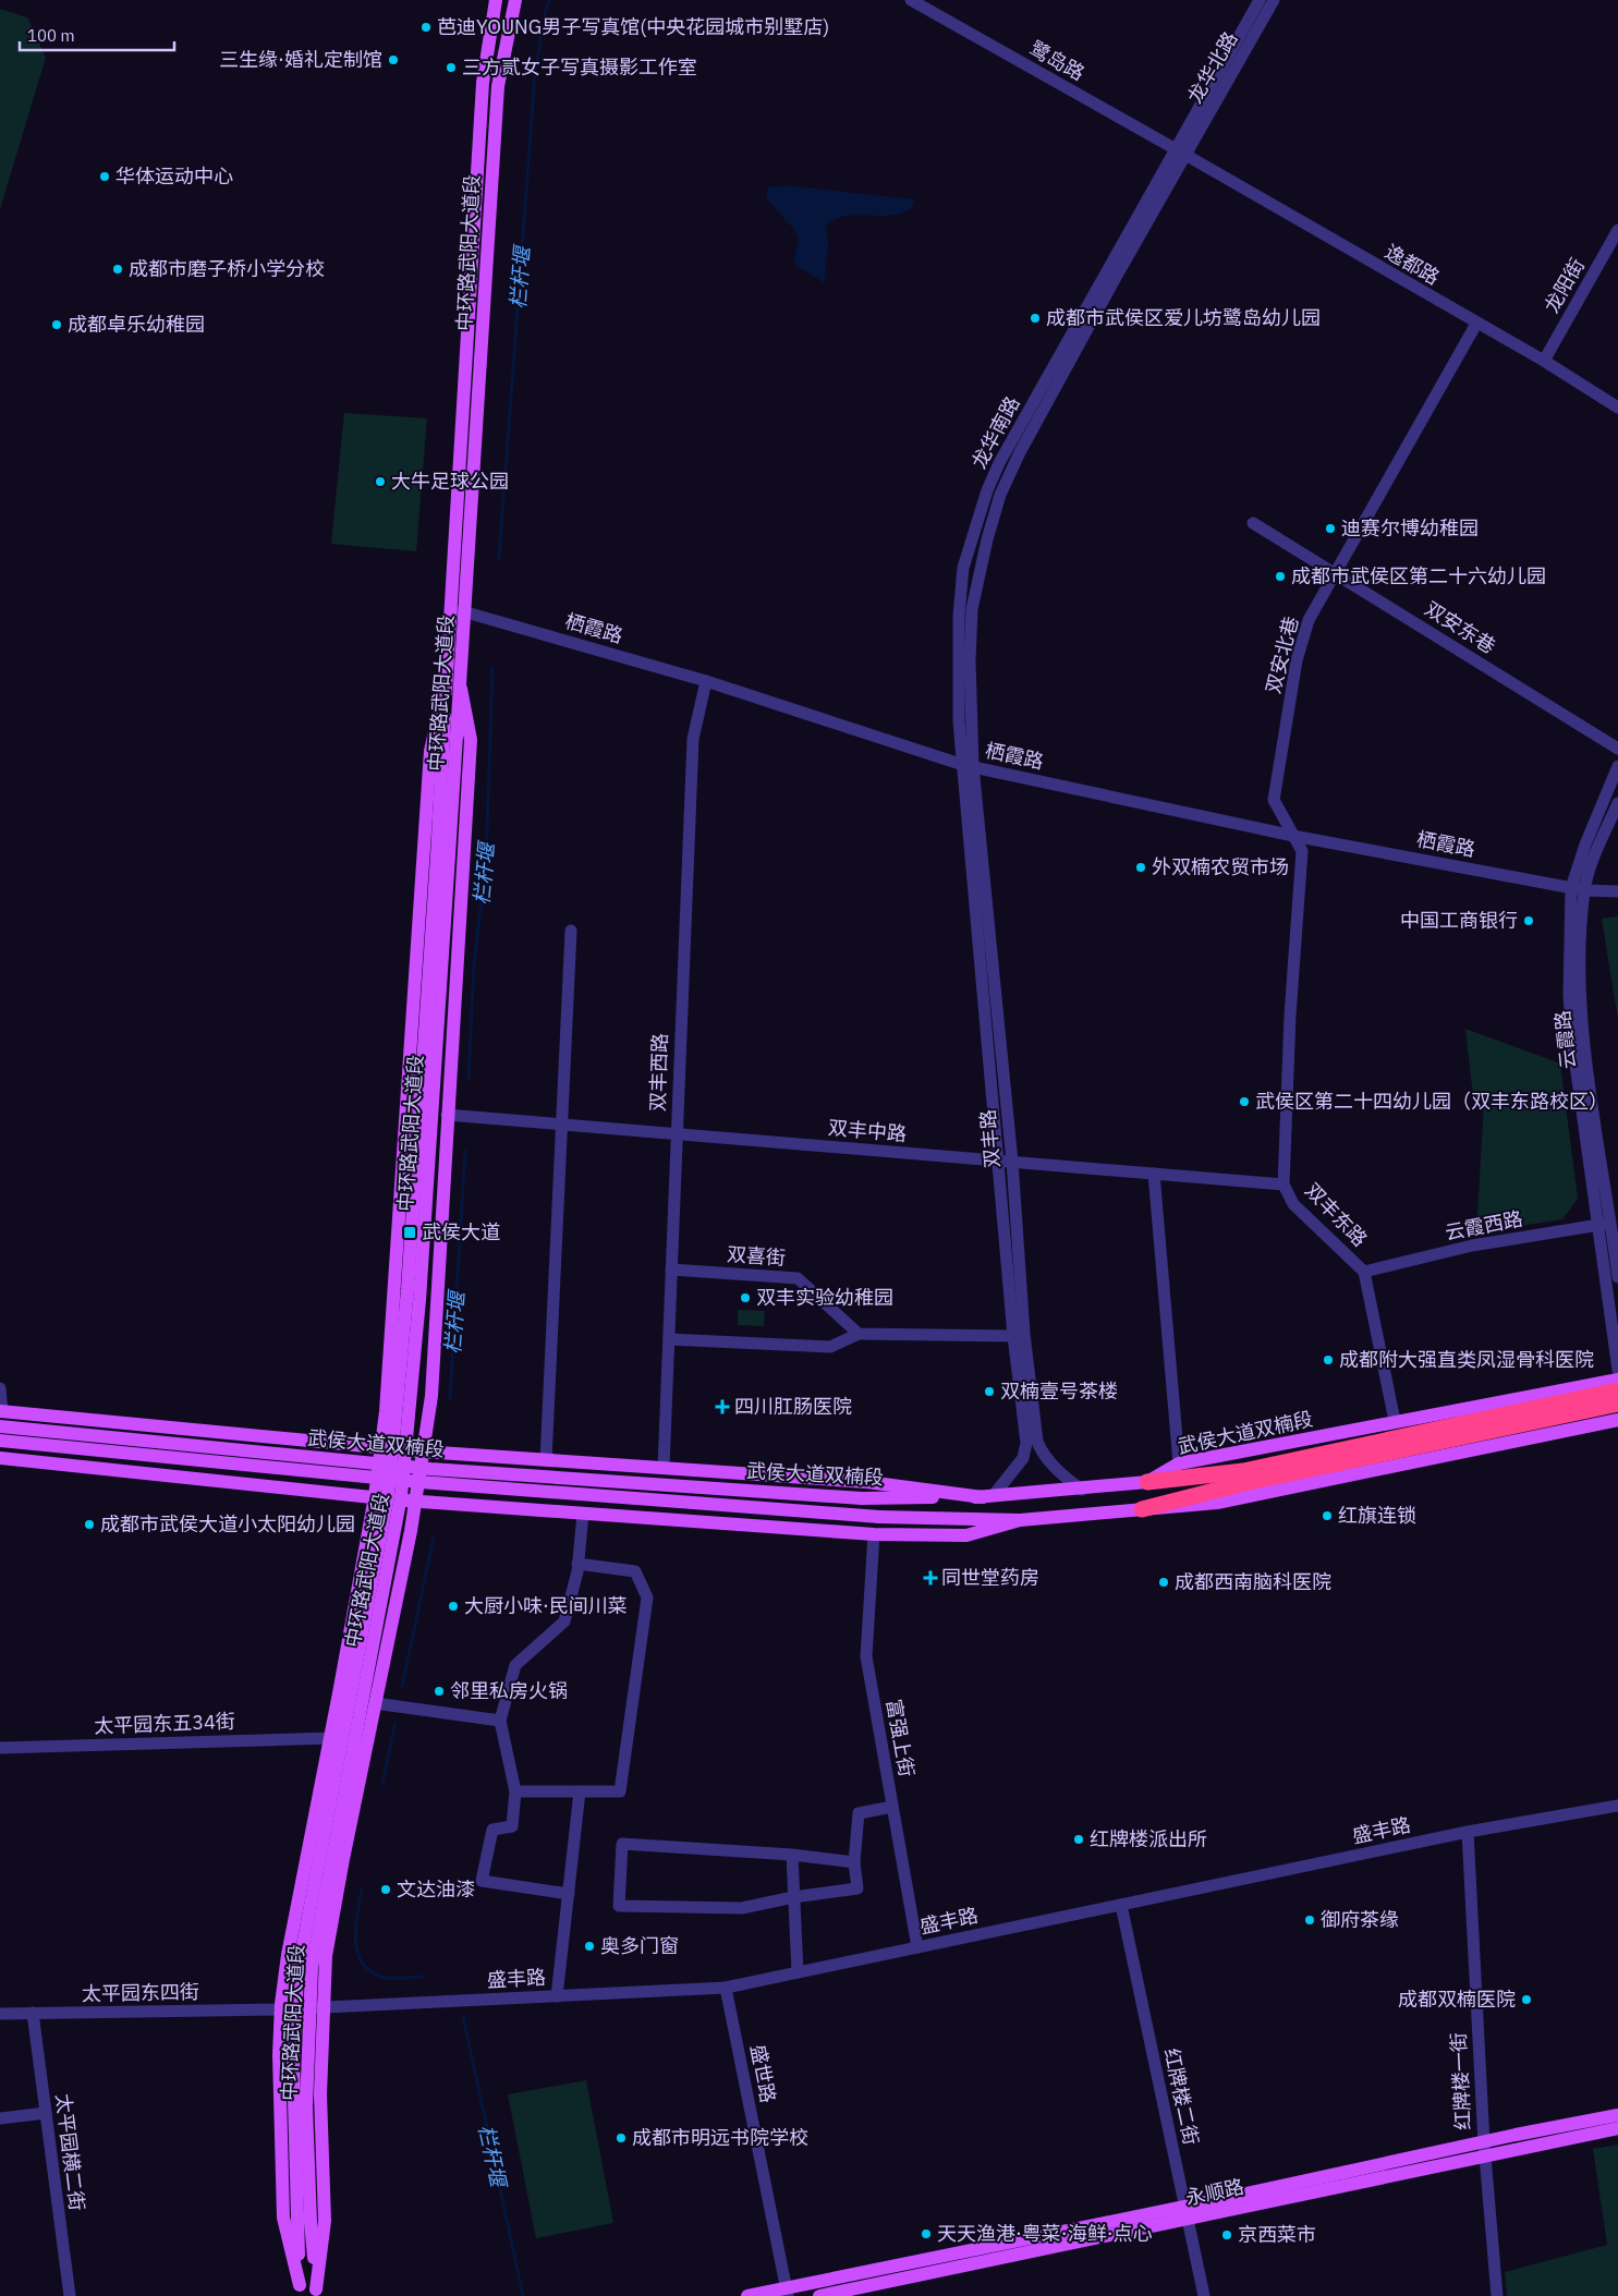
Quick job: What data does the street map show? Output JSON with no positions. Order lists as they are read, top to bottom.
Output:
{
  "streets": {
    "main road": ["中环路武阳大道段", "武侯大道双楠段", "永顺路"],
    "street": [
      "鹭岛路",
      "龙华北路",
      "逸都路",
      "龙阳街",
      "龙华南路",
      "双安东巷",
      "栖霞路",
      "双安北巷",
      "云霞路",
      "双丰西路",
      "双丰中路",
      "双丰路",
      "双丰东路",
      "云霞西路",
      "双喜街",
      "太平园东五34街",
      "富强上街",
      "盛丰路",
      "太平园东四街",
      "盛世路",
      "红牌楼一街",
      "红牌楼二街",
      "太平园横二街"
    ]
  },
  "crossings": [
    ["鹭岛路", "龙华北路"],
    ["鹭岛路", "逸都路"],
    ["鹭岛路", "龙华南路"],
    ["龙华北路", "逸都路"],
    ["龙华北路", "龙华南路"],
    ["中环路武阳大道段", "栖霞路"],
    ["逸都路", "龙阳街"],
    ["逸都路", "龙华南路"],
    ["逸都路", "双安北巷"],
    ["龙华南路", "栖霞路"],
    ["龙华南路", "双丰路"],
    ["双安东巷", "双安北巷"],
    ["栖霞路", "双安北巷"],
    ["栖霞路", "云霞路"],
    ["栖霞路", "双丰西路"],
    ["栖霞路", "双丰路"],
    ["栖霞路", "双丰东路"],
    ["双安北巷", "双丰东路"],
    ["云霞路", "云霞西路"],
    ["双丰西路", "双丰中路"],
    ["双丰西路", "双喜街"],
    ["双丰中路", "双丰路"],
    ["双丰中路", "双丰东路"],
    ["双丰路", "武侯大道双楠段"],
    ["双丰东路", "云霞西路"],
    ["双丰东路", "武侯大道双楠段"],
    ["富强上街", "盛丰路"],
    ["盛丰路", "太平园东四街"],
    ["盛丰路", "盛世路"],
    ["盛丰路", "红牌楼一街"],
    ["盛丰路", "红牌楼二街"],
    ["太平园东四街", "太平园横二街"],
    ["红牌楼一街", "永顺路"],
    ["红牌楼二街", "永顺路"]
  ],
  "water": ["栏杆堰"],
  "places": {
    "other": [
      "芭迪YOUNG男子写真馆(中央花园城市别墅店)",
      "三生缘·婚礼定制馆",
      "三方贰女子写真摄影工作室",
      "华体运动中心",
      "成都市磨子桥小学分校",
      "成都市武侯区爱儿坊鹭岛幼儿园",
      "成都卓乐幼稚园",
      "大牛足球公园",
      "迪赛尔博幼稚园",
      "成都市武侯区第二十六幼儿园",
      "外双楠农贸市场",
      "中国工商银行",
      "武侯区第二十四幼儿园（双丰东路校区）",
      "双丰实验幼稚园",
      "成都附大强直类凤湿骨科医院",
      "双楠壹号茶楼",
      "红旗连锁",
      "成都市武侯大道小太阳幼儿园",
      "成都西南脑科医院",
      "大厨小味·民间川菜",
      "邻里私房火锅",
      "红牌楼派出所",
      "文达油漆",
      "御府茶缘",
      "奥多门窗",
      "成都双楠医院",
      "成都市明远书院学校",
      "天天渔港·粤菜·海鲜·点心",
      "京西菜市"
    ],
    "transit": ["武侯大道"],
    "health": ["四川肛肠医院", "同世堂药房"]
  },
  "scale_bar": "100 m"
}
